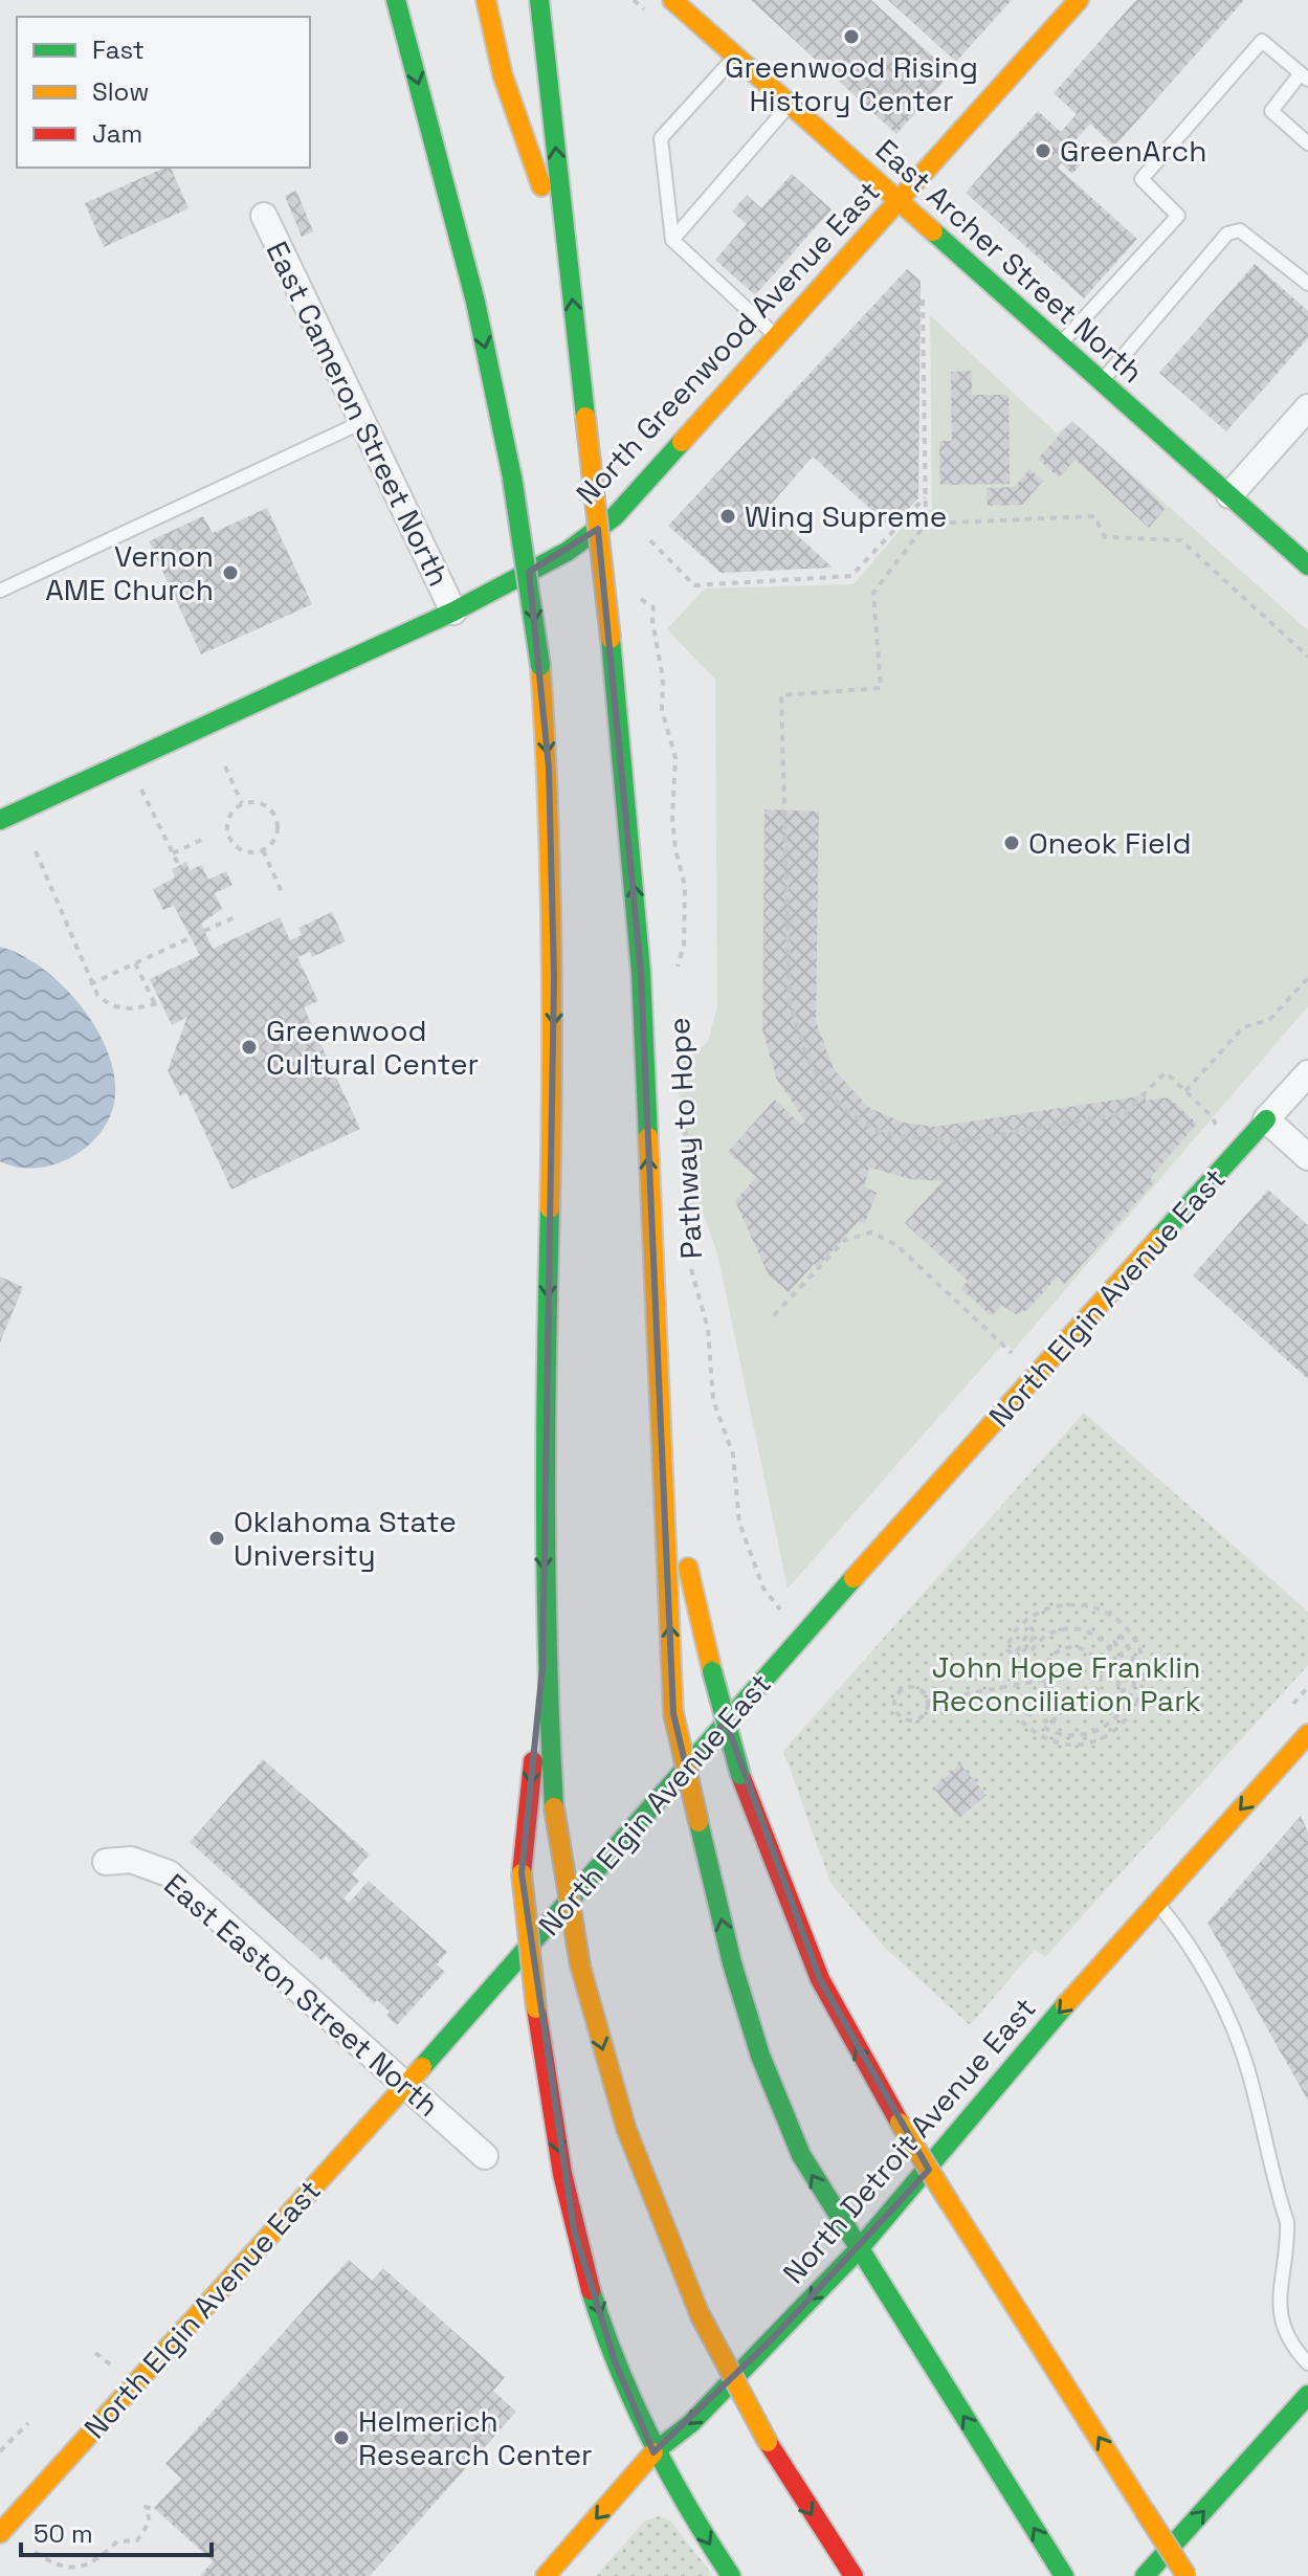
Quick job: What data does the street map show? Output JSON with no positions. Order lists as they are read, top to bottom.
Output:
{
  "streets": {
    "main road": [
      "East Archer Street North",
      "North Greenwood Avenue East",
      "North Elgin Avenue East",
      "North Detroit Avenue East"
    ],
    "street": ["East Cameron Street North", "East Easton Street North"],
    "path": ["Pathway to Hope"]
  },
  "crossings": [
    ["East Archer Street North", "North Greenwood Avenue East"],
    ["North Greenwood Avenue East", "East Cameron Street North"],
    ["North Elgin Avenue East", "East Easton Street North"]
  ],
  "one_way": ["North Detroit Avenue East"],
  "parks": ["John Hope Franklin Reconciliation Park"],
  "places": [
    "Greenwood Rising History Center",
    "GreenArch",
    "Wing Supreme",
    "Vernon AME Church",
    "Oneok Field",
    "Greenwood Cultural Center",
    "Oklahoma State University",
    "Helmerich Research Center"
  ],
  "legend": ["Fast", "Slow", "Jam"],
  "scale_bar": "50 m"
}
